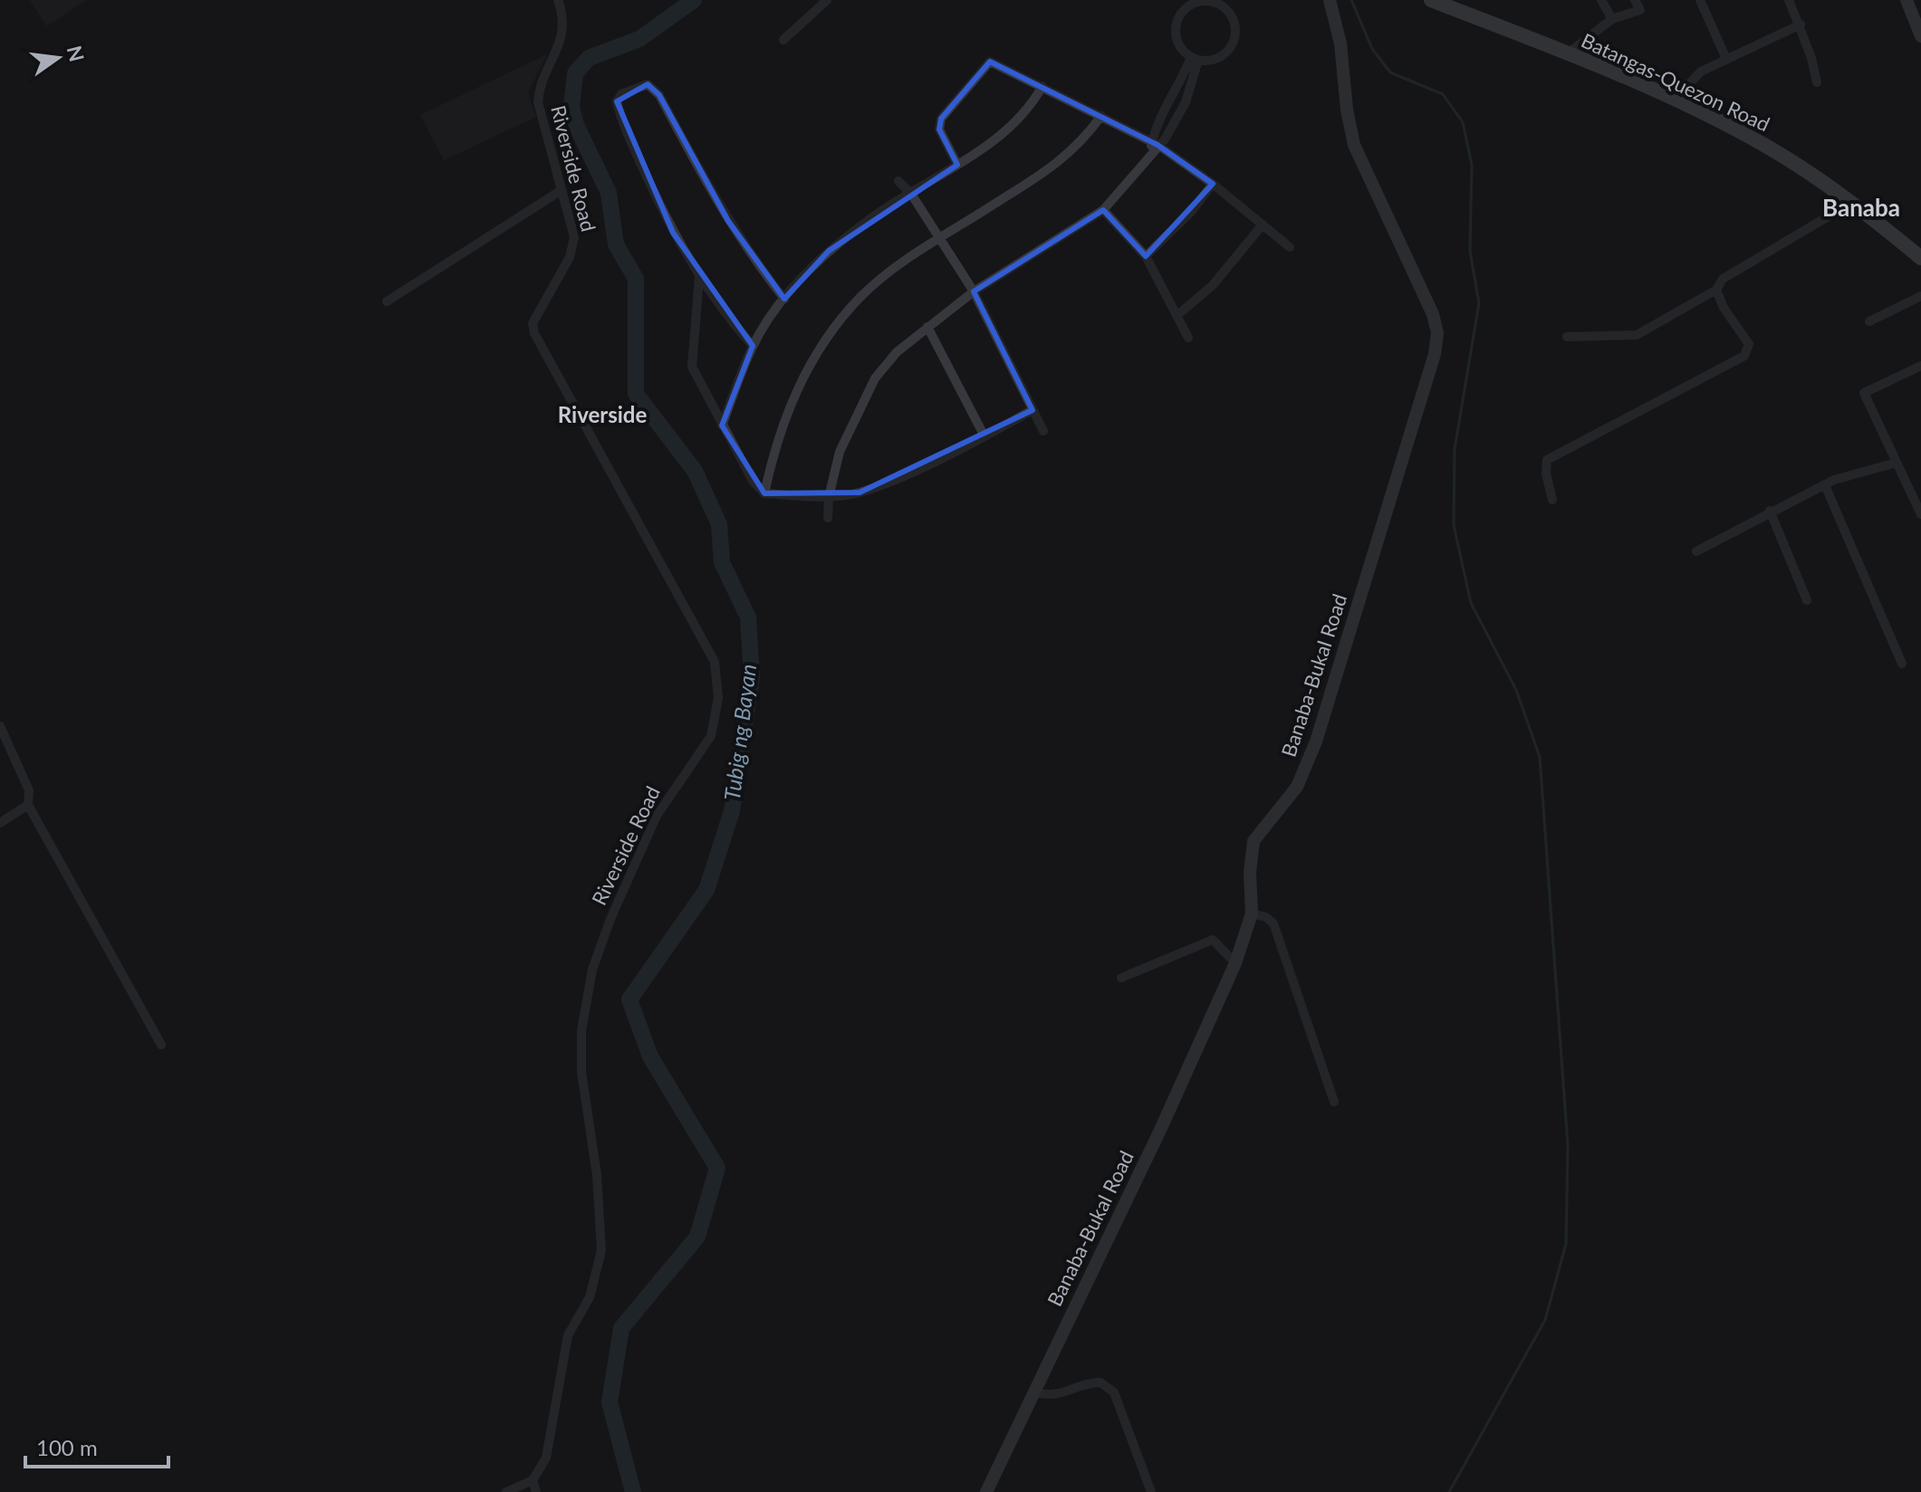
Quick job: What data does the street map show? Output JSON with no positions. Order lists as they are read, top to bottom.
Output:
{
  "streets": {
    "main road": ["Batangas-Quezon Road"],
    "street": ["Riverside Road", "Banaba-Bukal Road"]
  },
  "districts": ["Banaba", "Riverside"],
  "water": ["Tubig ng Bayan"],
  "scale_bar": "100 m",
  "north": "right"
}
